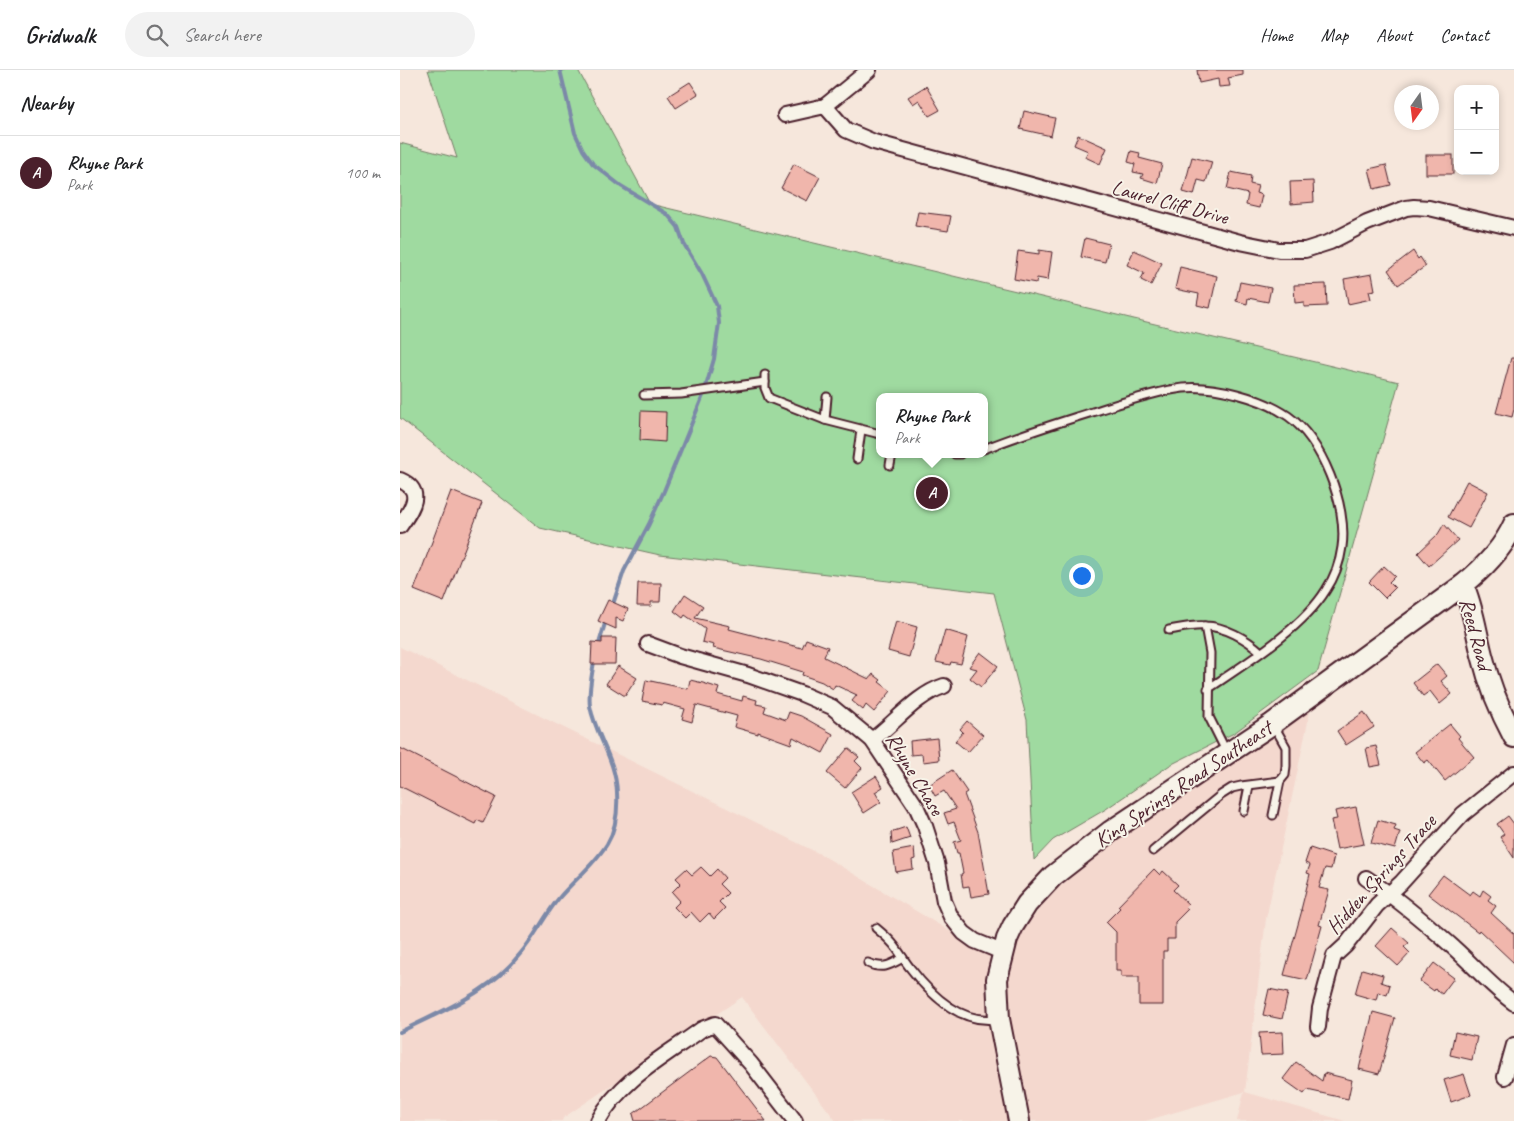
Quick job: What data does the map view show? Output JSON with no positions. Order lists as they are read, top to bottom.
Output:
{
  "streets": {
    "street": [
      "Laurel Cliff Drive",
      "Reed Road",
      "Rhyne Chase",
      "King Springs Road Southeast",
      "Hidden Springs Trace"
    ]
  },
  "crossings": [
    ["Reed Road", "King Springs Road Southeast"],
    ["Rhyne Chase", "King Springs Road Southeast"]
  ],
  "north": "bottom",
  "page": {
    "header": "Gridwalk",
    "search": "Search here",
    "nav": [
      "Home",
      "Map",
      "About",
      "Contact"
    ],
    "heading": "Nearby",
    "map_buttons": ["+", "−"],
    "list": [
      {
        "mark": "A",
        "name": "Rhyne Park",
        "note": "Park",
        "value": "100 m"
      }
    ],
    "popup": ["Rhyne Park", "Park"],
    "pins": "A"
  }
}
